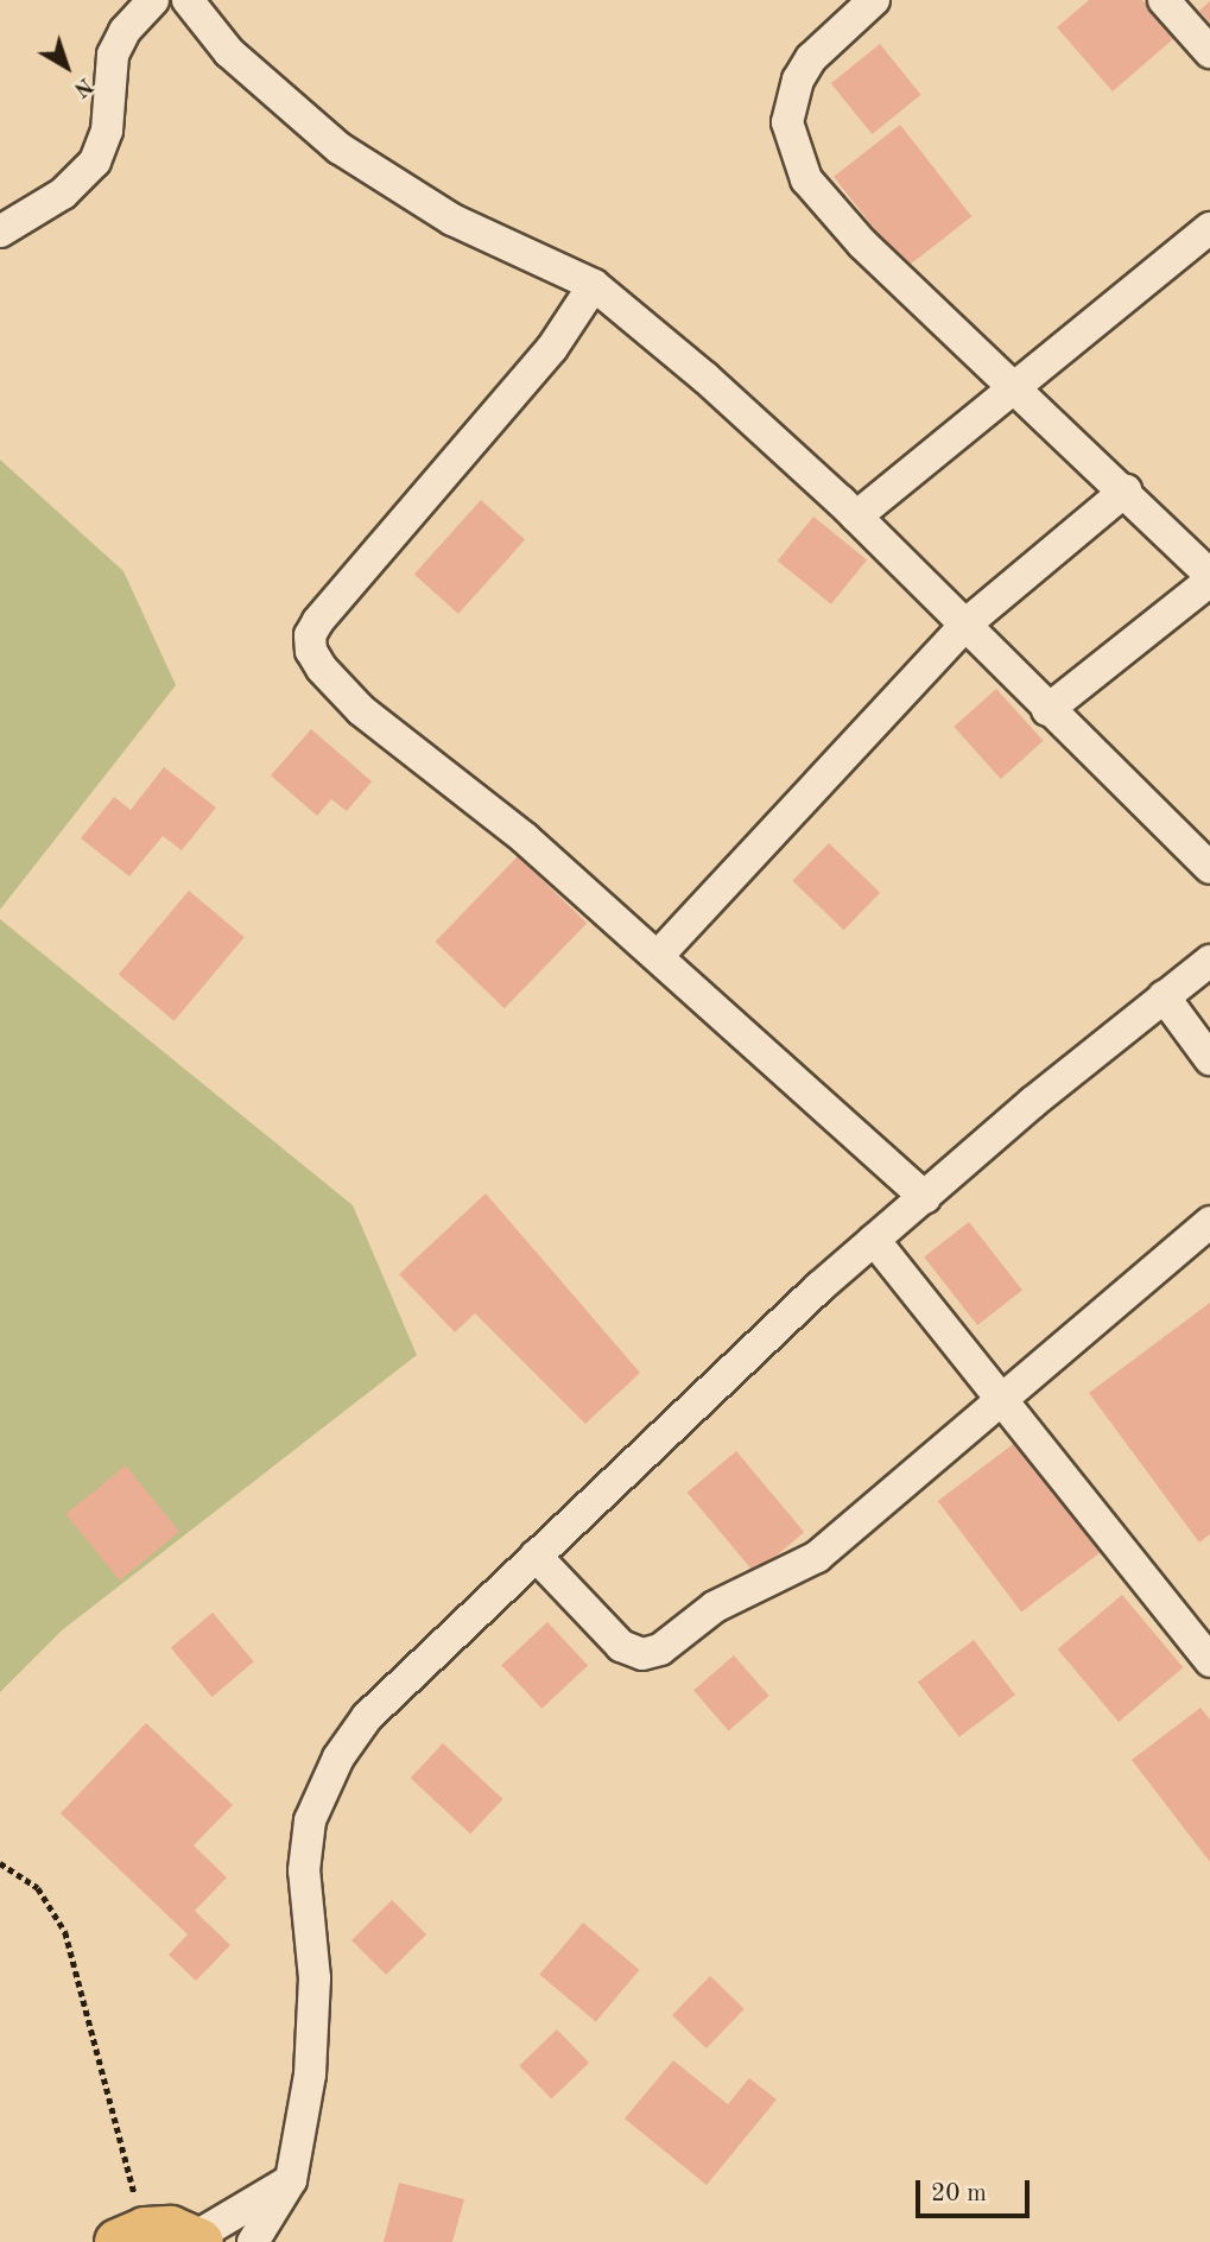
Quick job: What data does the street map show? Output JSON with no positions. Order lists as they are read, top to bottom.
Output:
{
  "scale_bar": "20 m",
  "north": "bottom right"
}
